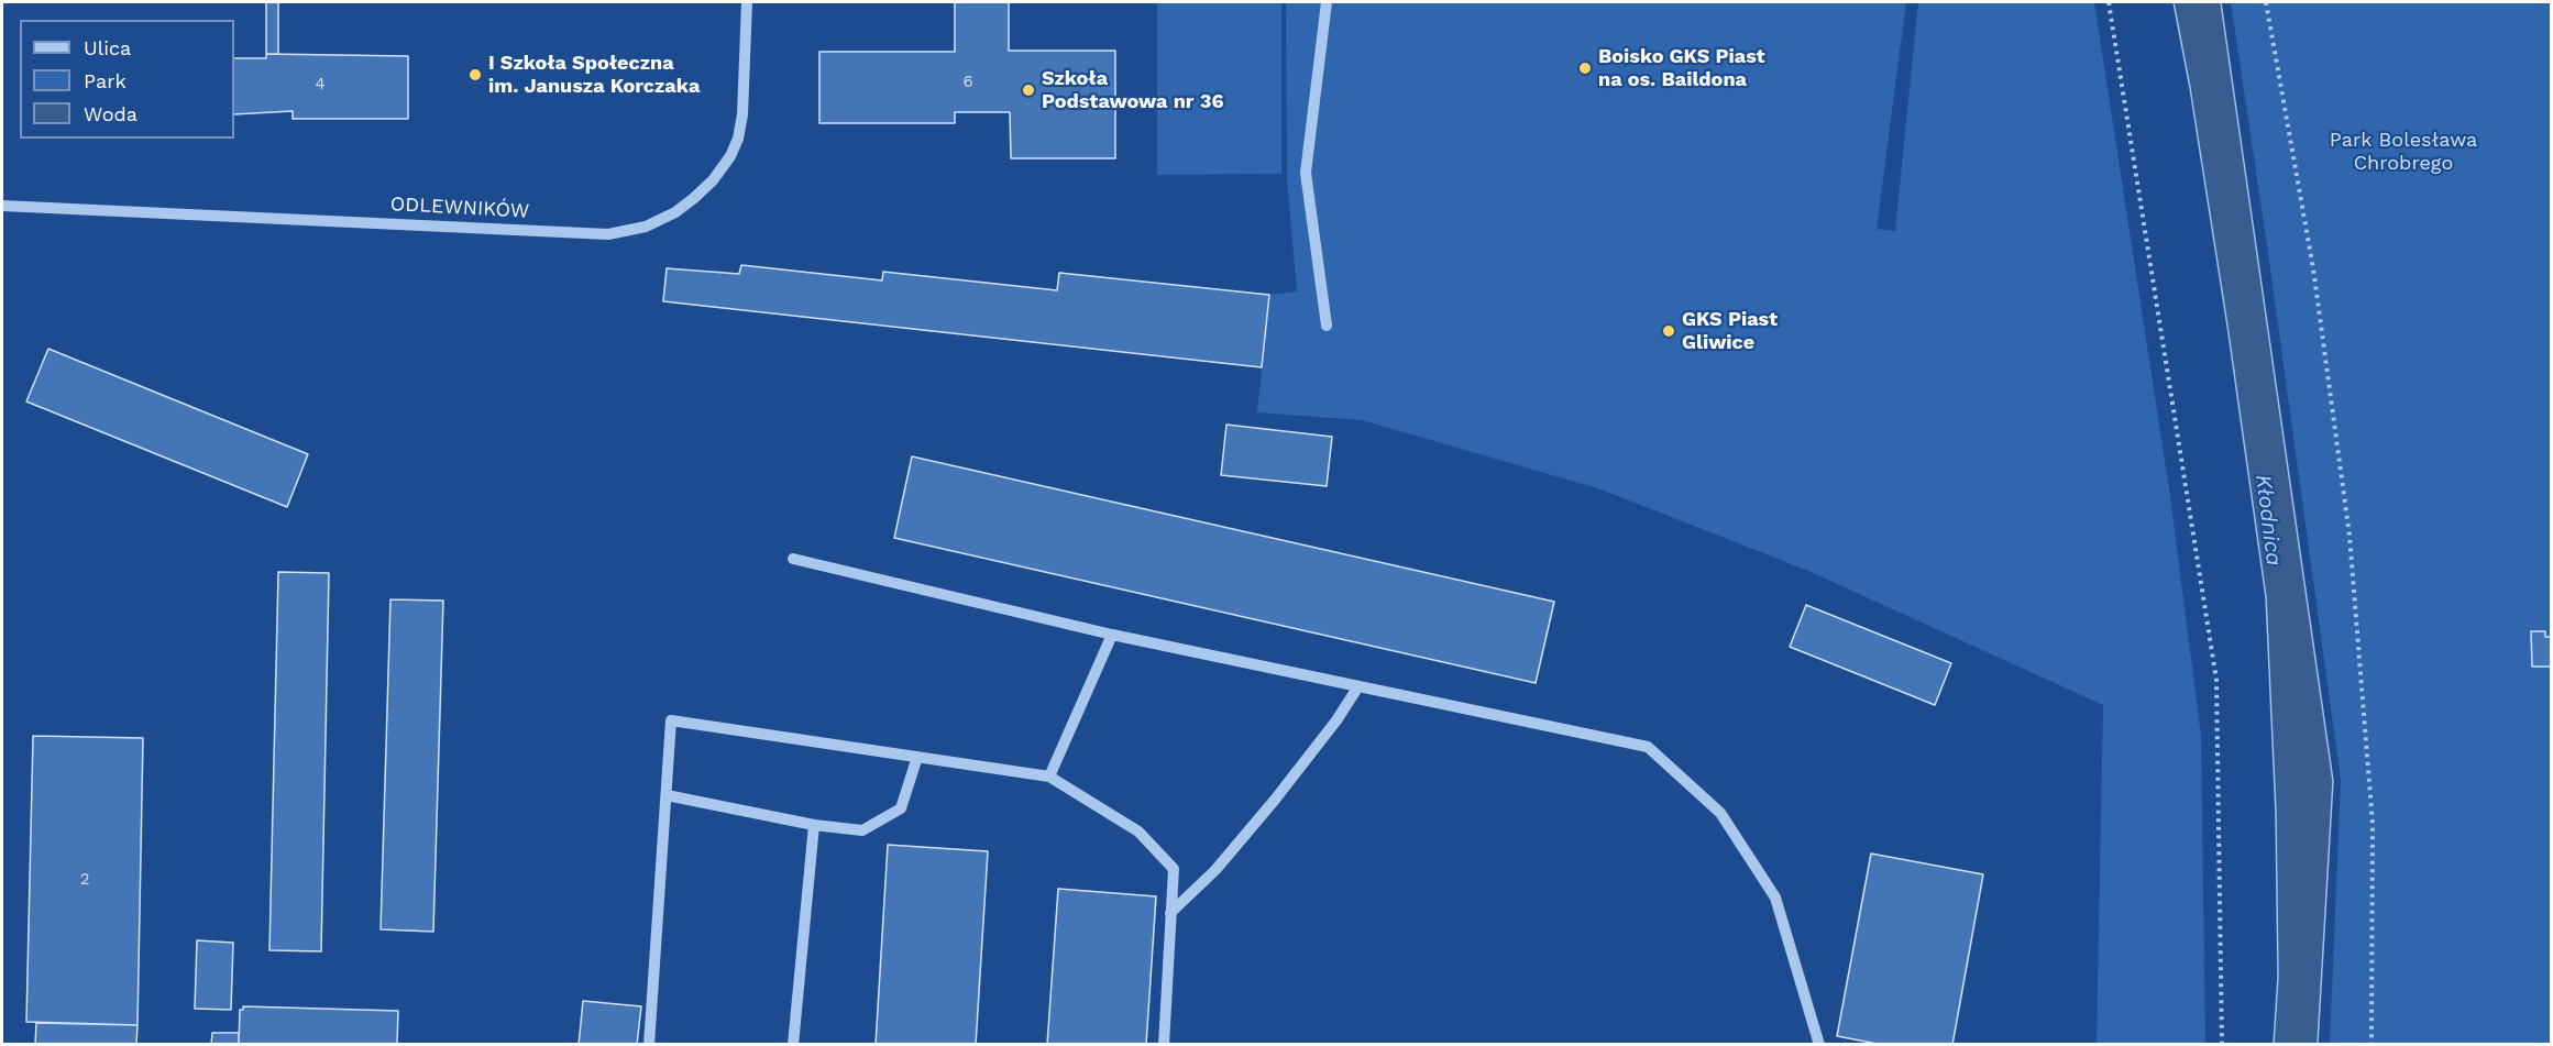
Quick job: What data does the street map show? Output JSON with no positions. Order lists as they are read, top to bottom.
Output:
{
  "streets": {
    "street": ["ODLEWNIKÓW"]
  },
  "water": ["Kłodnica"],
  "parks": ["Park Bolesława Chrobrego"],
  "places": [
    "Boisko GKS Piast na os. Baildona",
    "I Szkoła Społeczna im. Janusza Korczaka",
    "Szkoła Podstawowa nr 36",
    "GKS Piast Gliwice"
  ],
  "house_numbers": ["6", "4", "2"],
  "legend": ["Ulica", "Park", "Woda"]
}
